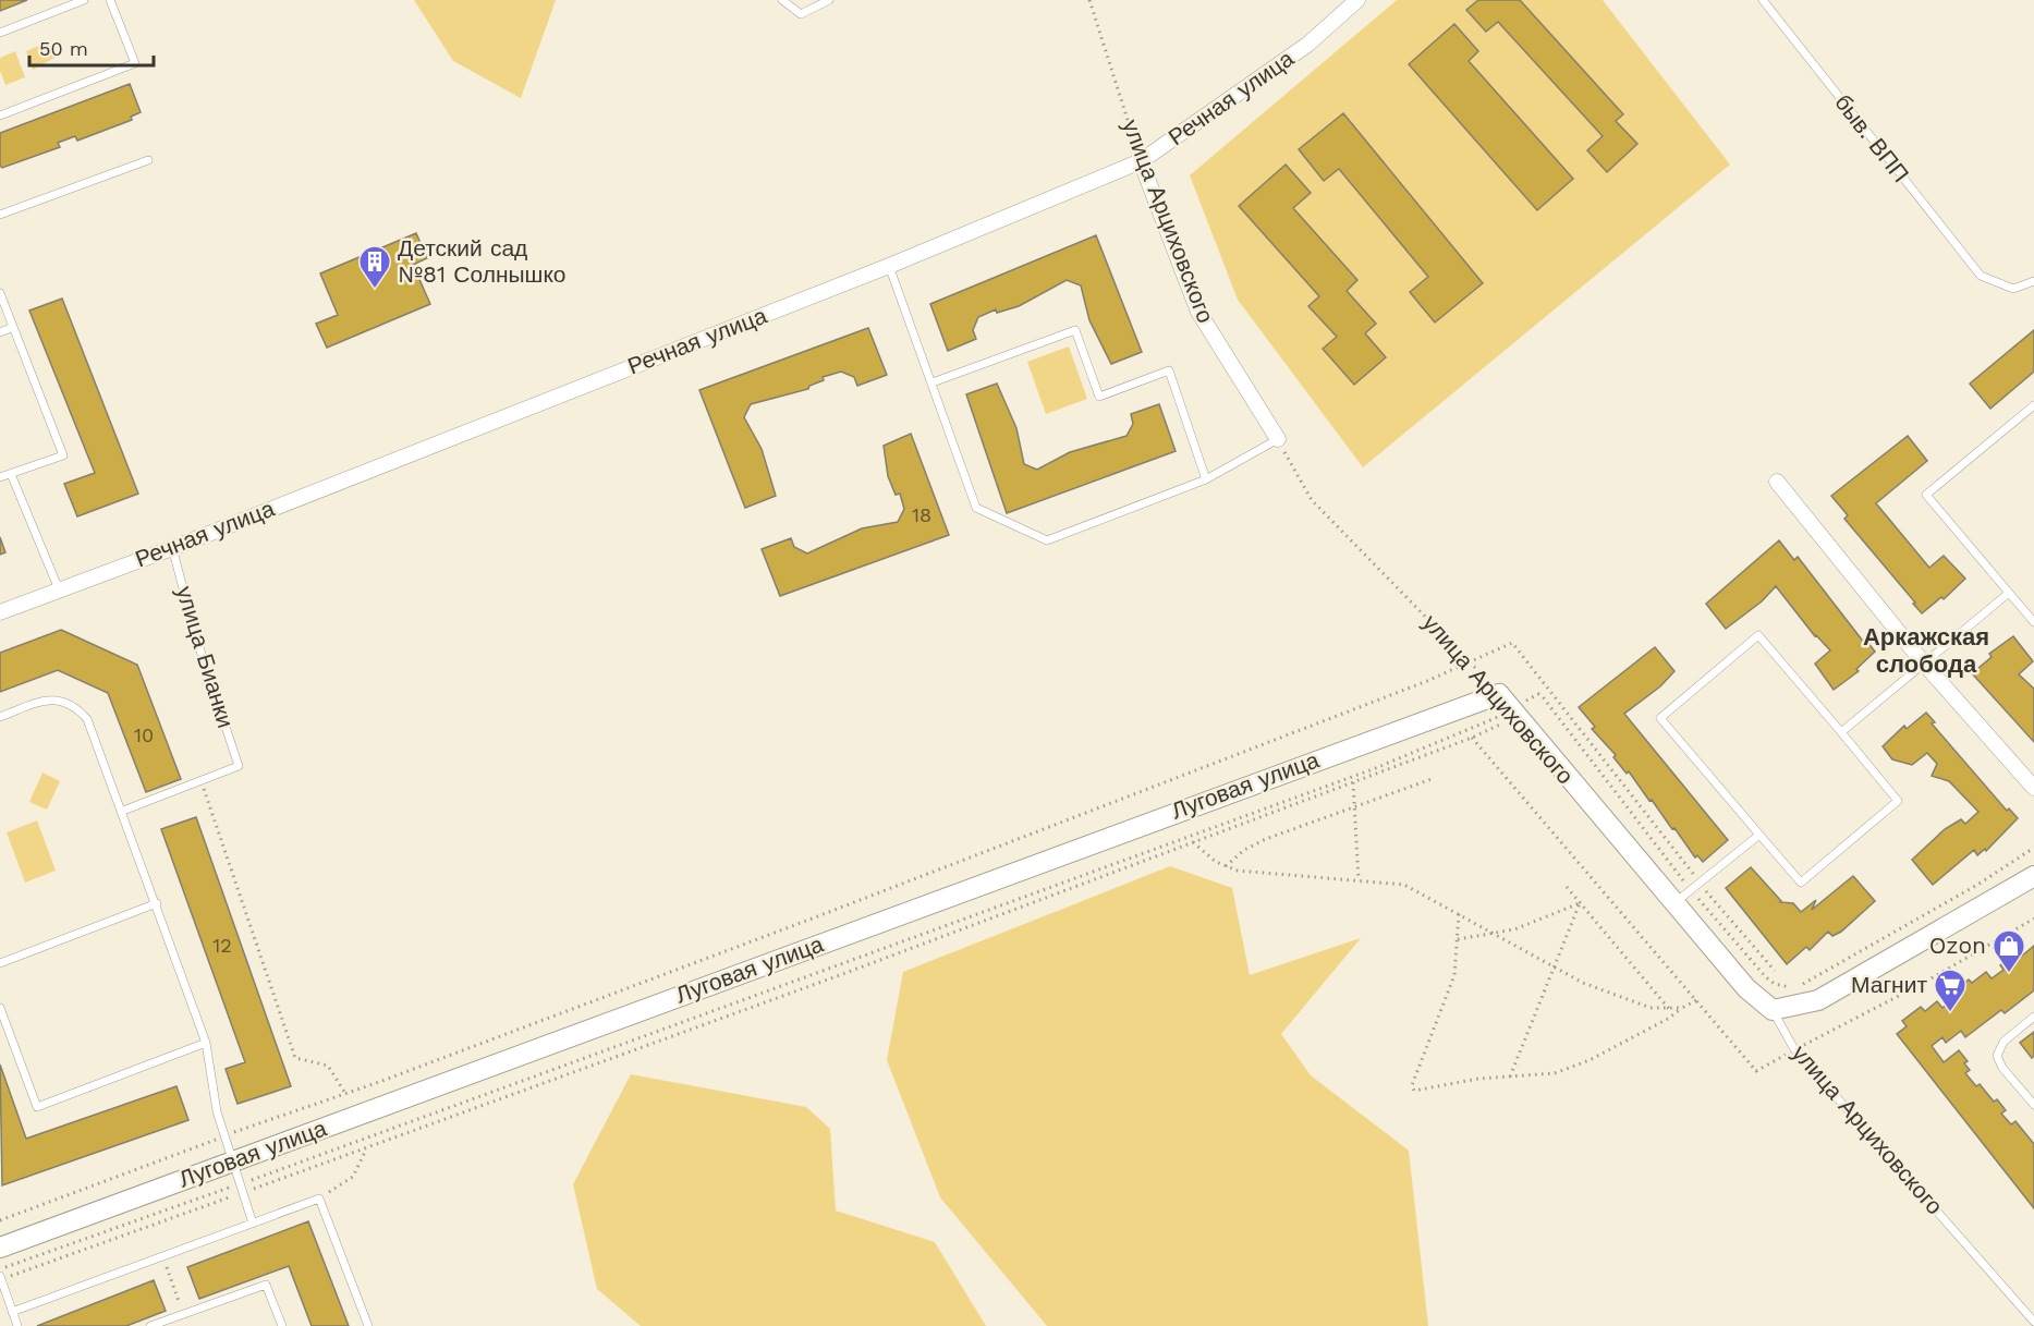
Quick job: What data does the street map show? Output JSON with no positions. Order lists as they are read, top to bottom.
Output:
{
  "streets": {
    "street": ["Речная улица", "улица Арциховского", "Луговая улица"],
    "lane": ["быв. ВПП", "улица Бианки"]
  },
  "crossings": [
    ["Речная улица", "улица Арциховского"],
    ["Речная улица", "улица Бианки"],
    ["улица Арциховского", "Луговая улица"]
  ],
  "districts": ["Аркажская слобода"],
  "places": {
    "building": ["Детский сад №81 Солнышко"],
    "shop": ["Ozon"],
    "supermarket": ["Магнит"]
  },
  "house_numbers": ["18", "10", "12"],
  "scale_bar": "50 m"
}
